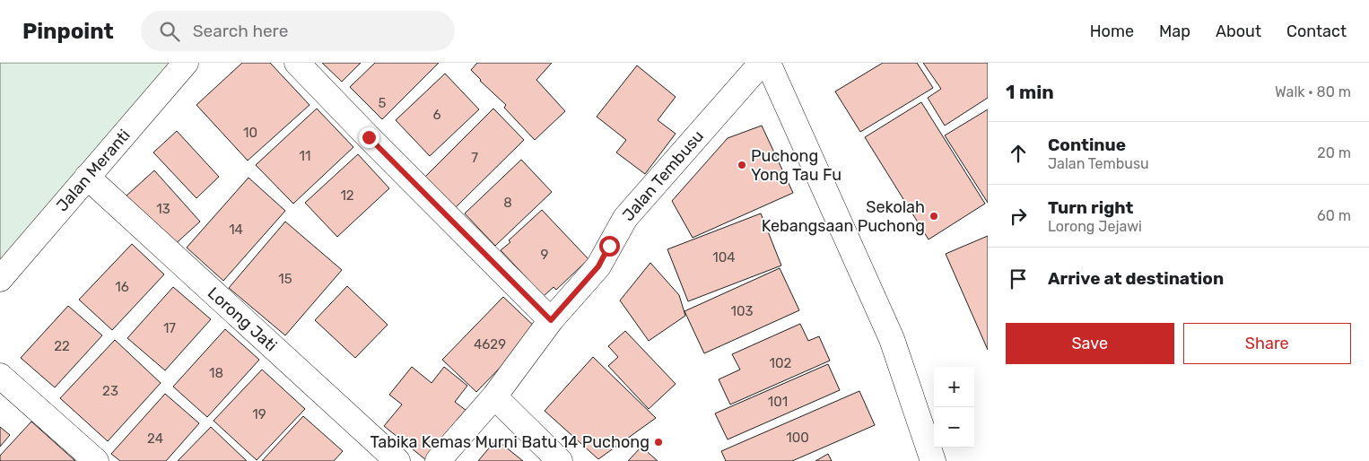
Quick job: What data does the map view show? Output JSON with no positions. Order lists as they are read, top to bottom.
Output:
{
  "streets": {
    "street": ["Jalan Meranti", "Jalan Tembusu", "Lorong Jati"]
  },
  "crossings": [
    ["Jalan Meranti", "Lorong Jati"]
  ],
  "places": ["Puchong Yong Tau Fu", "Sekolah Kebangsaan Puchong", "Tabika Kemas Murni Batu 14 Puchong"],
  "house_numbers": [
    "5",
    "6",
    "10",
    "11",
    "7",
    "12",
    "8",
    "13",
    "14",
    "9",
    "104",
    "15",
    "16",
    "103",
    "17",
    "4629",
    "22",
    "102",
    "18",
    "23",
    "101",
    "19",
    "100",
    "24"
  ],
  "page": {
    "header": "Pinpoint",
    "search": "Search here",
    "nav": [
      "Home",
      "Map",
      "About",
      "Contact"
    ],
    "heading": ["1 min", "Walk · 80 m"],
    "list": [
      ["Continue", "Jalan Tembusu", "20 m"],
      ["Turn right", "Lorong Jejawi", "60 m"],
      "Arrive at destination"
    ],
    "buttons": ["Save", "Share"],
    "map_buttons": ["+", "−"]
  }
}
